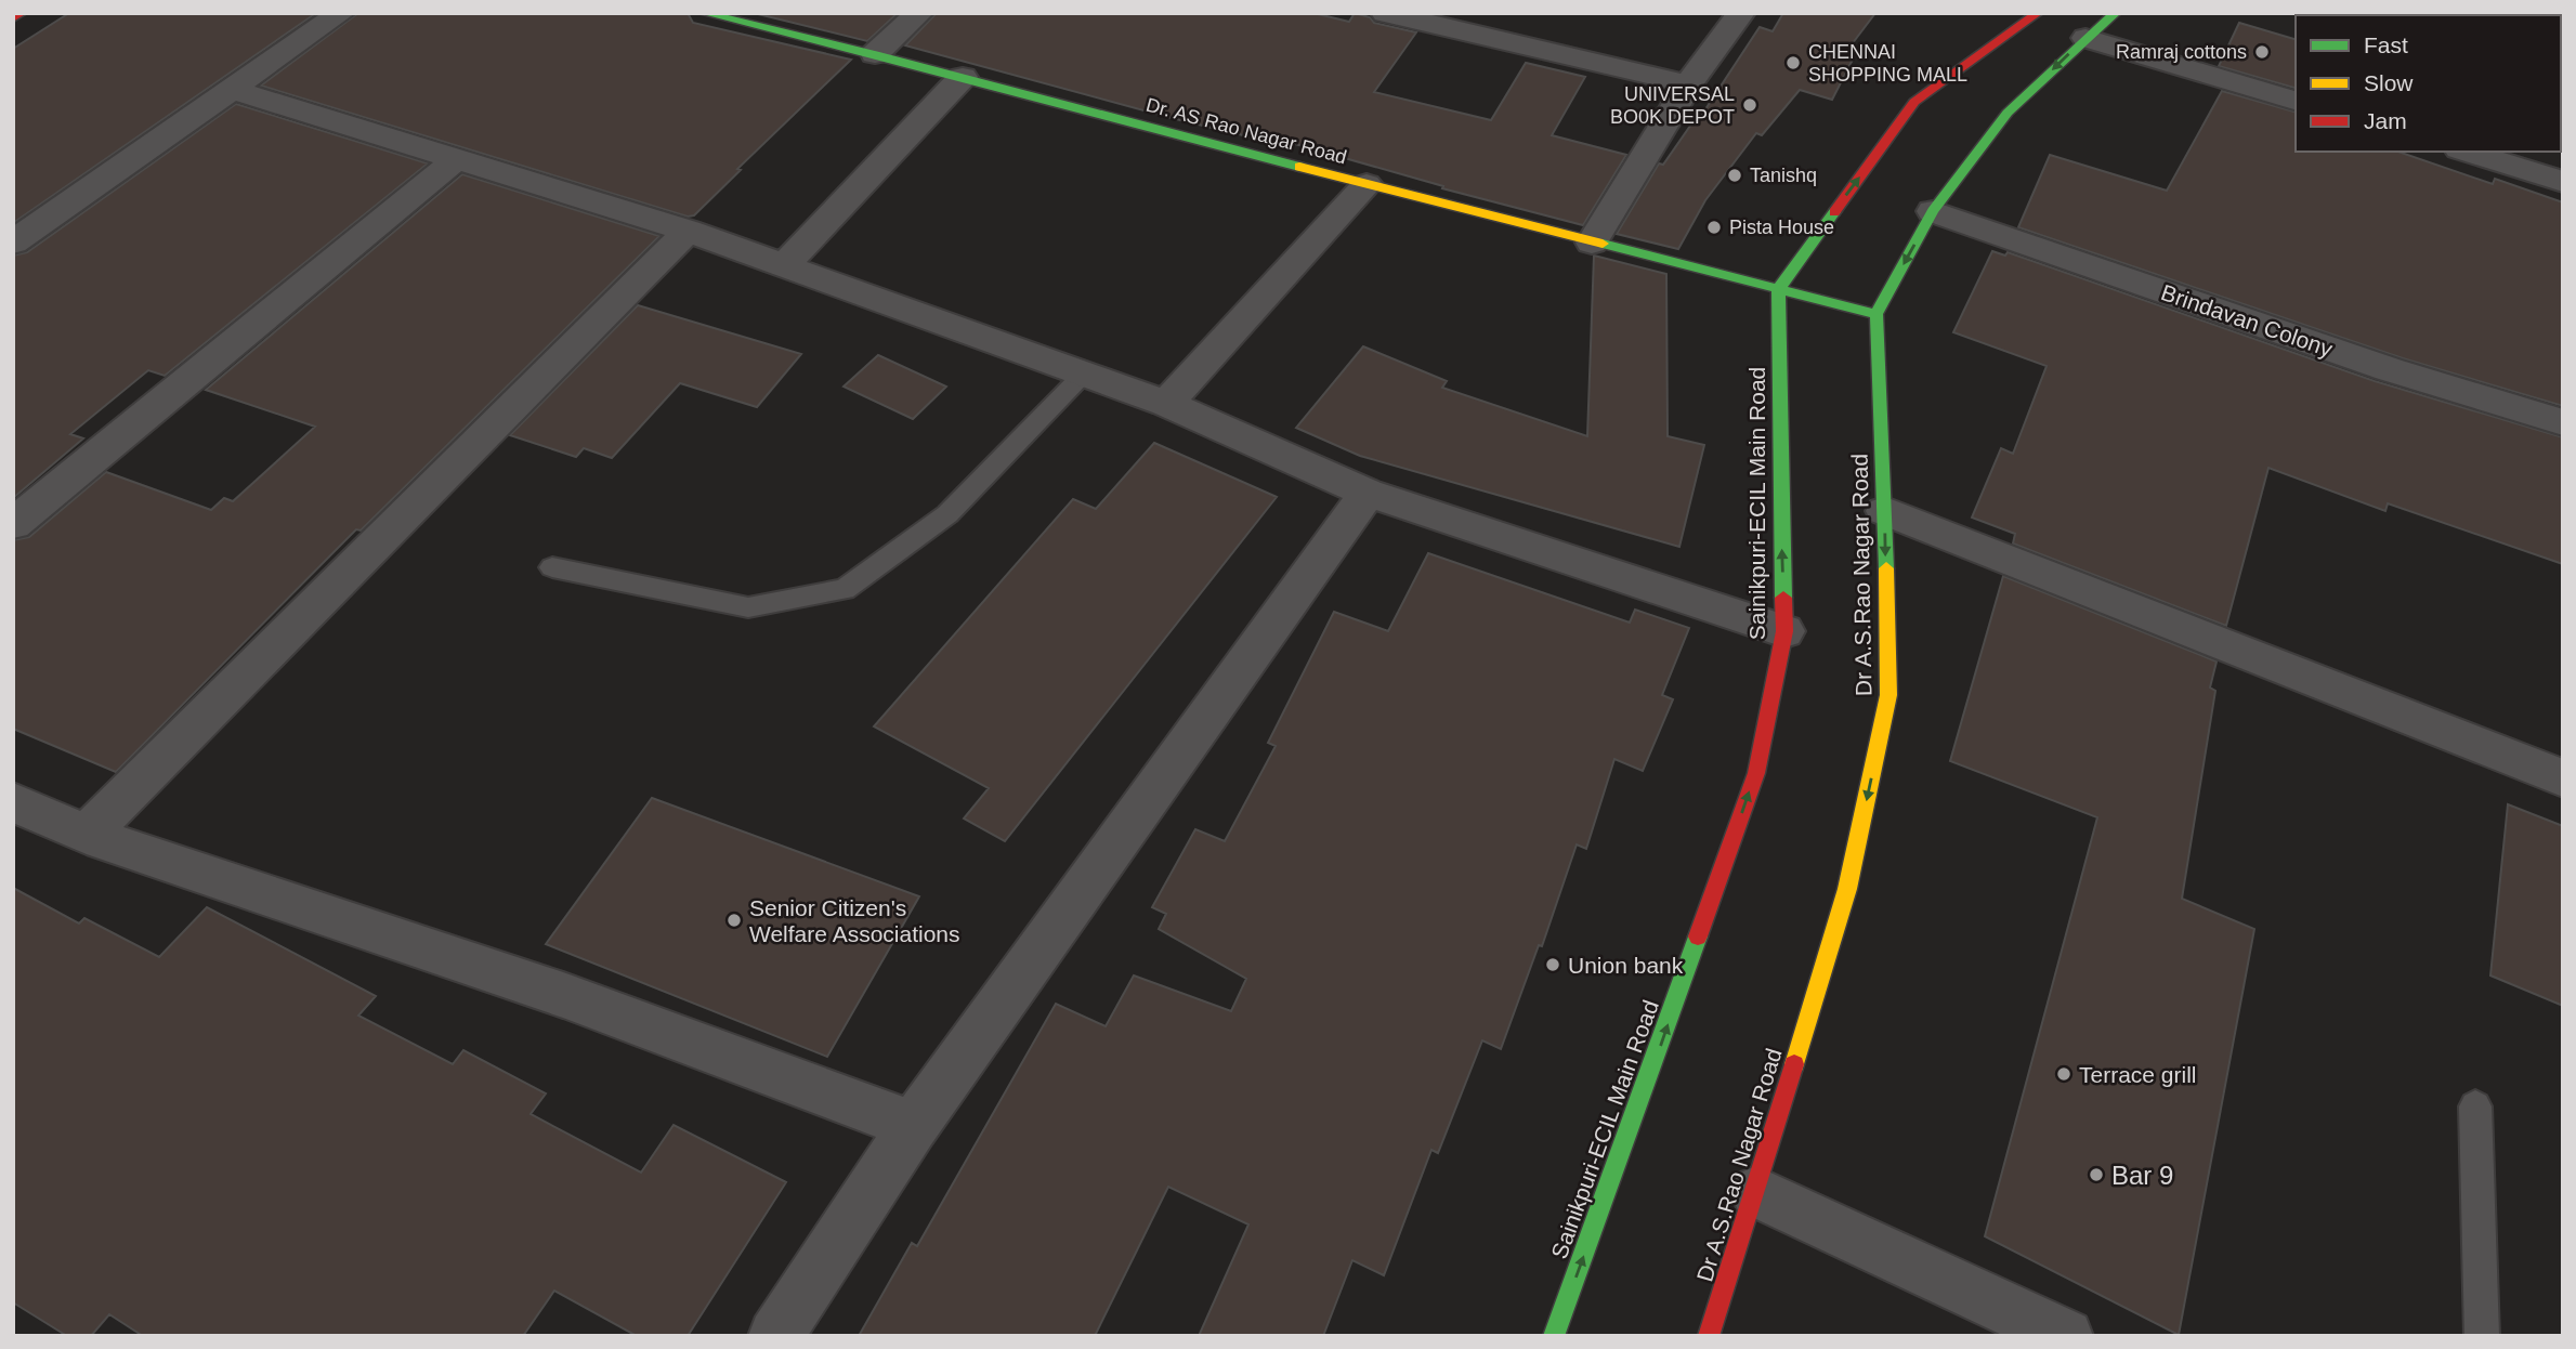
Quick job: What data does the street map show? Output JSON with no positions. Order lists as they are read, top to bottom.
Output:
{
  "streets": {
    "main road": ["Dr. AS Rao Nagar Road", "Sainikpuri-ECIL Main Road", "Dr A.S.Rao Nagar Road"],
    "street": ["Brindavan Colony"]
  },
  "crossings": [
    ["Dr. AS Rao Nagar Road", "Sainikpuri-ECIL Main Road"],
    ["Dr. AS Rao Nagar Road", "Dr A.S.Rao Nagar Road"]
  ],
  "one_way": ["Sainikpuri-ECIL Main Road", "Dr A.S.Rao Nagar Road"],
  "places": [
    "Ramraj cottons",
    "CHENNAI SHOPPING MALL",
    "UNIVERSAL BO0K DEPOT",
    "Tanishq",
    "Pista House",
    "Senior Citizen's Welfare Associations",
    "Union bank",
    "Terrace grill",
    "Bar 9"
  ],
  "legend": ["Fast", "Slow", "Jam"]
}
